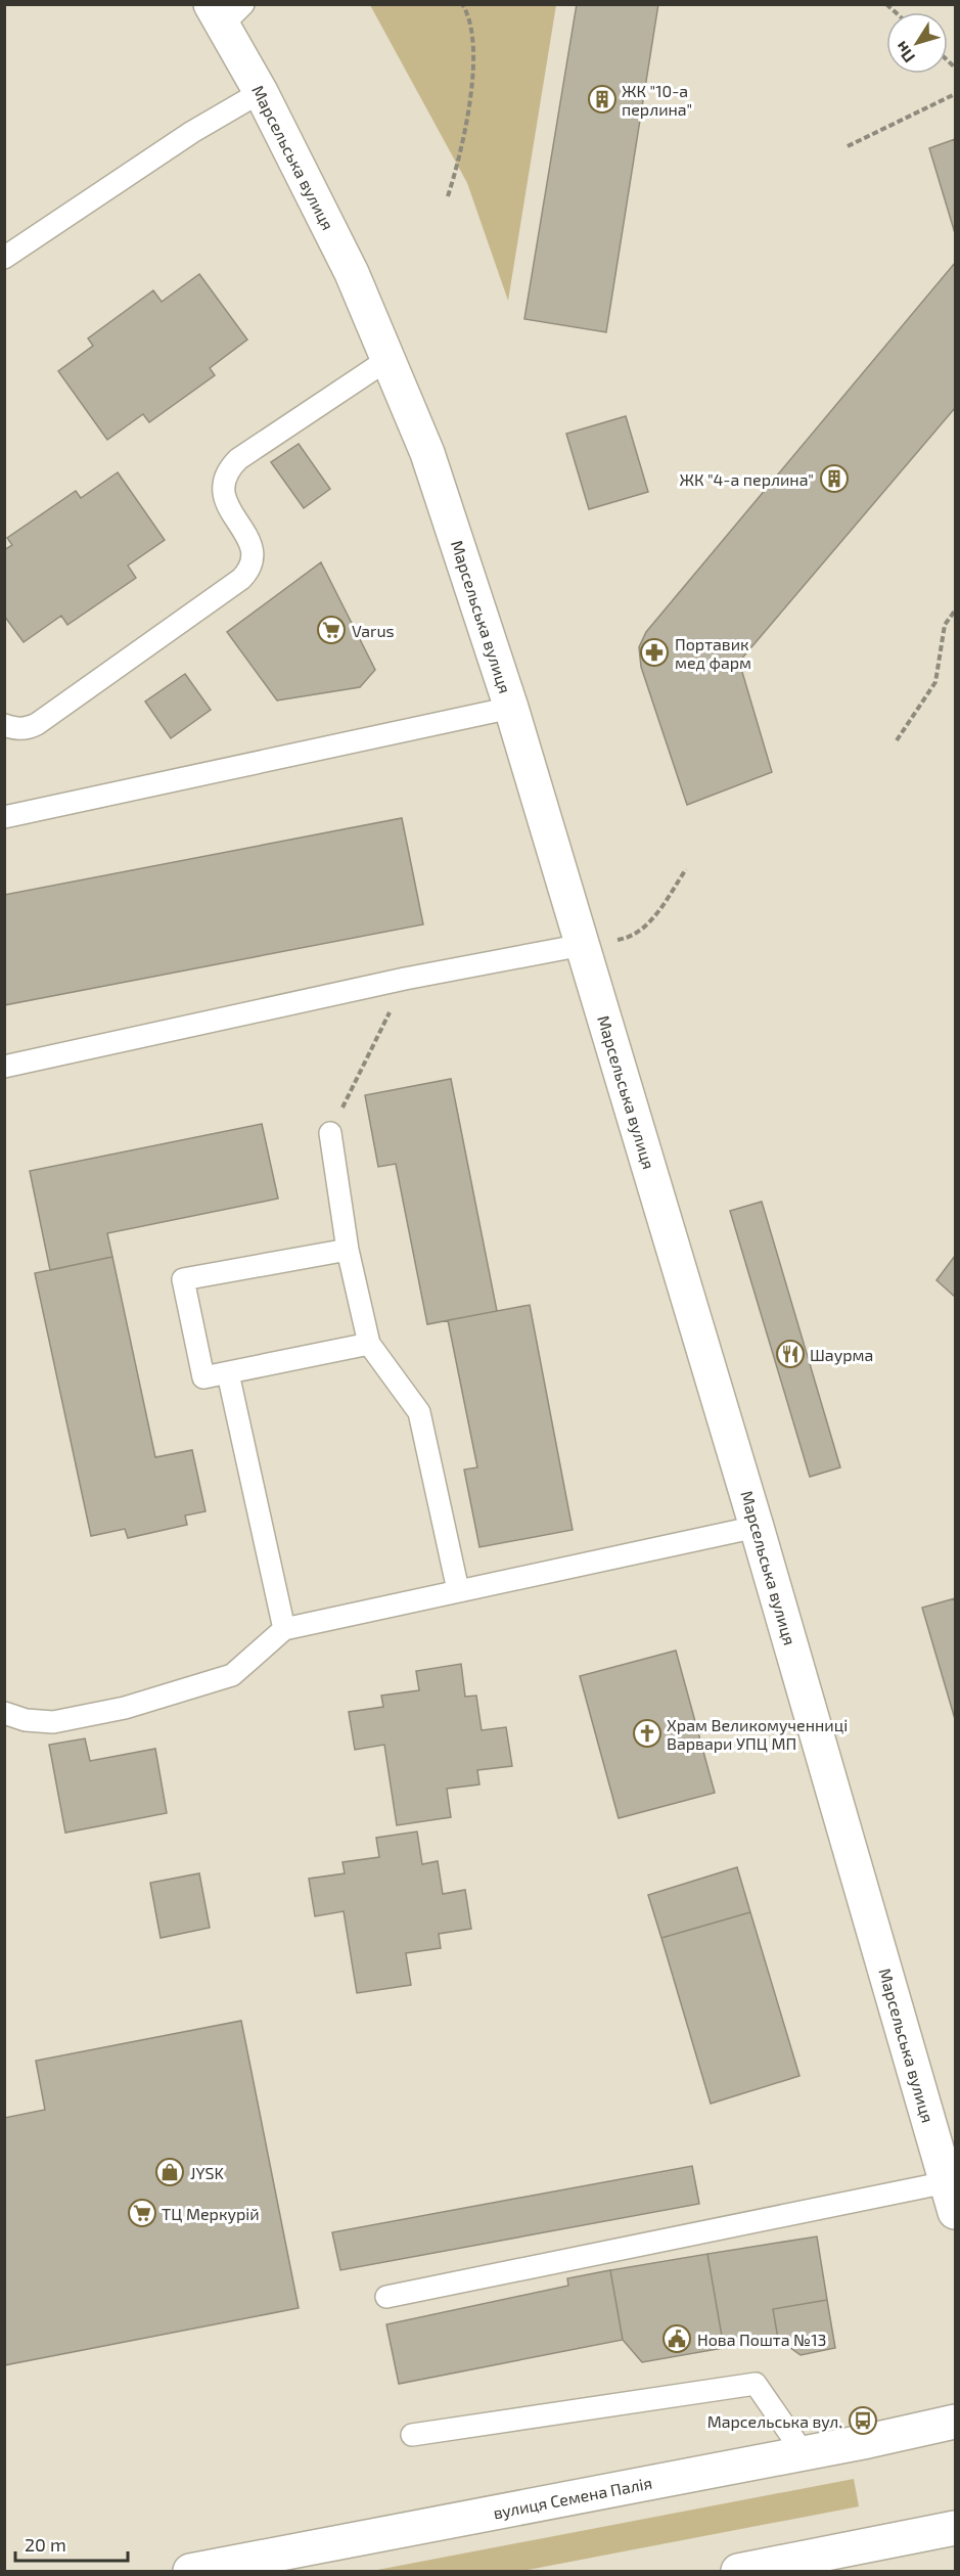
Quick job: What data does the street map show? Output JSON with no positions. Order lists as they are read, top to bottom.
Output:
{
  "streets": {
    "main road": ["Марсельська вулиця", "вулиця Семена Палія"]
  },
  "places": {
    "building": ["ЖК \"10-а перлина\"", "ЖК \"4-а перлина\""],
    "supermarket": ["Varus", "ТЦ Меркурій"],
    "pharmacy": ["Портавик мед фарм"],
    "restaurant": ["Шаурма"],
    "church": ["Храм Великомученниці Варвари УПЦ МП"],
    "shop": ["JYSK"],
    "public building": ["Нова Пошта №13"],
    "bus stop": ["Марсельська вул."]
  },
  "scale_bar": "20 m",
  "north": "bottom left"
}
